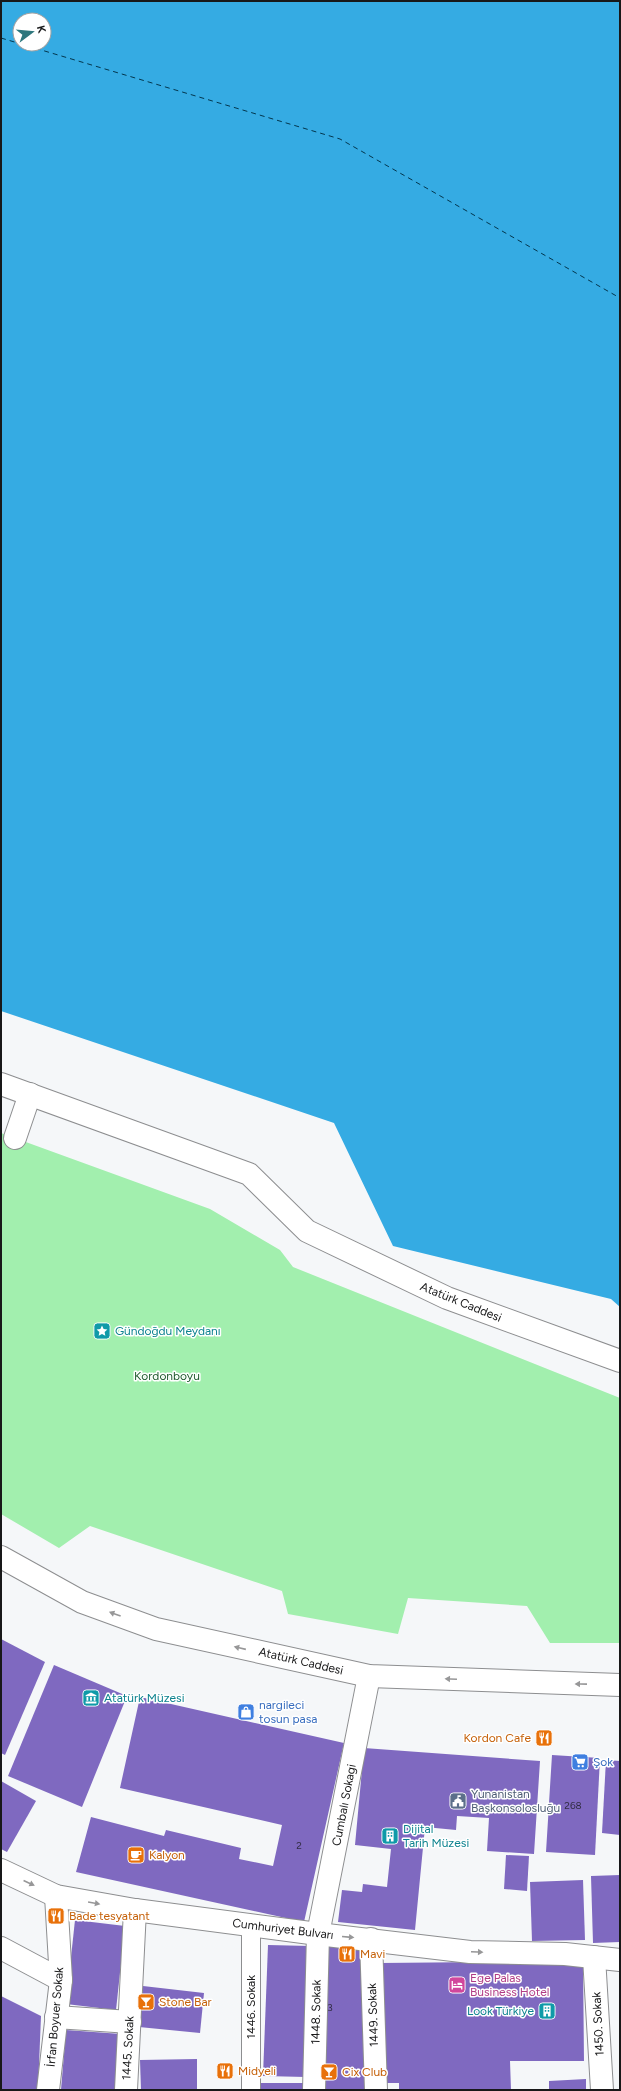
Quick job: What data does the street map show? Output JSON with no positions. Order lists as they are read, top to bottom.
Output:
{
  "streets": {
    "street": [
      "Atatürk Caddesi",
      "Cumbalı Sokagi",
      "Cumhuriyet Bulvarı",
      "1448. Sokak",
      "1449. Sokak",
      "İrfan Boyuer Sokak",
      "1450. Sokak",
      "1445. Sokak"
    ],
    "lane": ["1446. Sokak"]
  },
  "crossings": [
    ["Atatürk Caddesi", "Cumbalı Sokagi"],
    ["Cumbalı Sokagi", "Cumhuriyet Bulvarı"],
    ["Cumbalı Sokagi", "1448. Sokak"],
    ["Cumhuriyet Bulvarı", "1446. Sokak"],
    ["Cumhuriyet Bulvarı", "1448. Sokak"],
    ["Cumhuriyet Bulvarı", "1449. Sokak"],
    ["Cumhuriyet Bulvarı", "İrfan Boyuer Sokak"],
    ["Cumhuriyet Bulvarı", "1450. Sokak"],
    ["Cumhuriyet Bulvarı", "1445. Sokak"]
  ],
  "one_way": ["Atatürk Caddesi", "Cumhuriyet Bulvarı"],
  "parks": ["Kordonboyu"],
  "places": {
    "place": ["Gündoğdu Meydanı"],
    "museum": ["Atatürk Müzesi"],
    "shop": ["nargileci tosun pasa"],
    "restaurant": [
      "Kordon Cafe",
      "Bade tesyatant",
      "Mavi",
      "Midyeli"
    ],
    "supermarket": ["Şok"],
    "public building": ["Yunanistan Başkonsolosluğu"],
    "building": ["Dijital Tarih Müzesi", "Look Türkiye"],
    "cafe": ["Kalyon"],
    "hotel": ["Ege Palas Business Hotel"],
    "bar": ["Stone Bar", "Cix Club"]
  },
  "house_numbers": ["268", "2", "3"],
  "north": "right"
}
